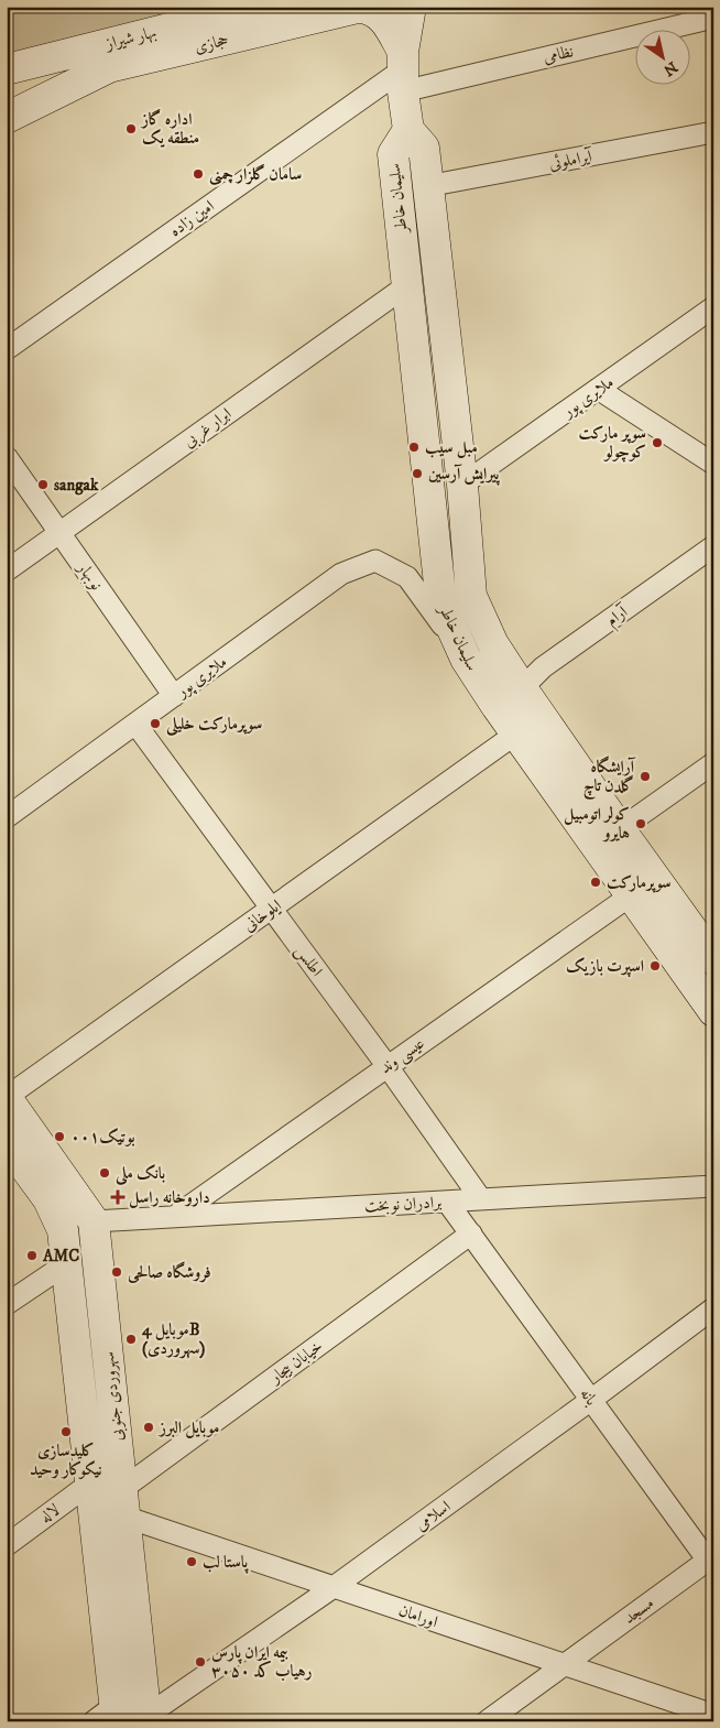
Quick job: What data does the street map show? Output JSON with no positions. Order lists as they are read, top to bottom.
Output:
{
  "streets": {
    "main road": [
      "بهار شیراز",
      "حجازی",
      "سلیمان خاطر",
      "سهروردی جنوبی"
    ],
    "street": [
      "نظامی",
      "آیراملوئی",
      "امین زاده",
      "ملایری پور",
      "ابرار غربی",
      "نوبهار",
      "آرام",
      "ایلوخانی",
      "اطلس",
      "عیسی وند",
      "برادران نوبخت",
      "خیابان بیجار",
      "بانه",
      "لاله",
      "اسلامی",
      "مسجد",
      "اورامان"
    ]
  },
  "crossings": [
    ["حجازی", "نظامی"],
    ["حجازی", "سلیمان خاطر"],
    ["حجازی", "امین زاده"],
    ["نظامی", "سلیمان خاطر"],
    ["نظامی", "امین زاده"],
    ["آیراملوئی", "سلیمان خاطر"],
    ["سلیمان خاطر", "امین زاده"],
    ["سلیمان خاطر", "ملایری پور"],
    ["سلیمان خاطر", "ابرار غربی"],
    ["سلیمان خاطر", "آرام"],
    ["سلیمان خاطر", "ایلوخانی"],
    ["سلیمان خاطر", "عیسی وند"],
    ["ملایری پور", "نوبهار"],
    ["ملایری پور", "اطلس"],
    ["ابرار غربی", "نوبهار"],
    ["ایلوخانی", "اطلس"],
    ["ایلوخانی", "سهروردی جنوبی"],
    ["اطلس", "عیسی وند"],
    ["اطلس", "برادران نوبخت"],
    ["عیسی وند", "برادران نوبخت"],
    ["برادران نوبخت", "سهروردی جنوبی"],
    ["برادران نوبخت", "بانه"],
    ["خیابان بیجار", "سهروردی جنوبی"],
    ["خیابان بیجار", "بانه"],
    ["خیابان بیجار", "اورامان"],
    ["سهروردی جنوبی", "لاله"],
    ["سهروردی جنوبی", "اسلامی"],
    ["سهروردی جنوبی", "اورامان"],
    ["بانه", "اسلامی"],
    ["بانه", "مسجد"],
    ["اسلامی", "اورامان"],
    ["مسجد", "اورامان"]
  ],
  "places": {
    "other": [
      "اداره گاز منطقه یک",
      "سامان گلزار چمنی",
      "سوپر مارکت کوچولو",
      "مبل سیب",
      "پیرایش آرسین",
      "sangak",
      "سوپرمارکت خلیلی",
      "آرایشگاه گلدن تاچ",
      "کولر اتومبیل هایرو",
      "سوپرمارکت",
      "اسپرت بازیک",
      "بوتیک۰۰۱",
      "بانک ملی",
      "AMC",
      "فروشگاه صالحی",
      "موبایل 4B (سهروردی)",
      "موبایل البرز",
      "کلیدسازی نیکوکار وحید",
      "پاستا لب",
      "بیمه ایران پارس رهیاب کد ۳۰۵۰"
    ],
    "health": ["داروخانه راسل"]
  },
  "north": "bottom right"
}
